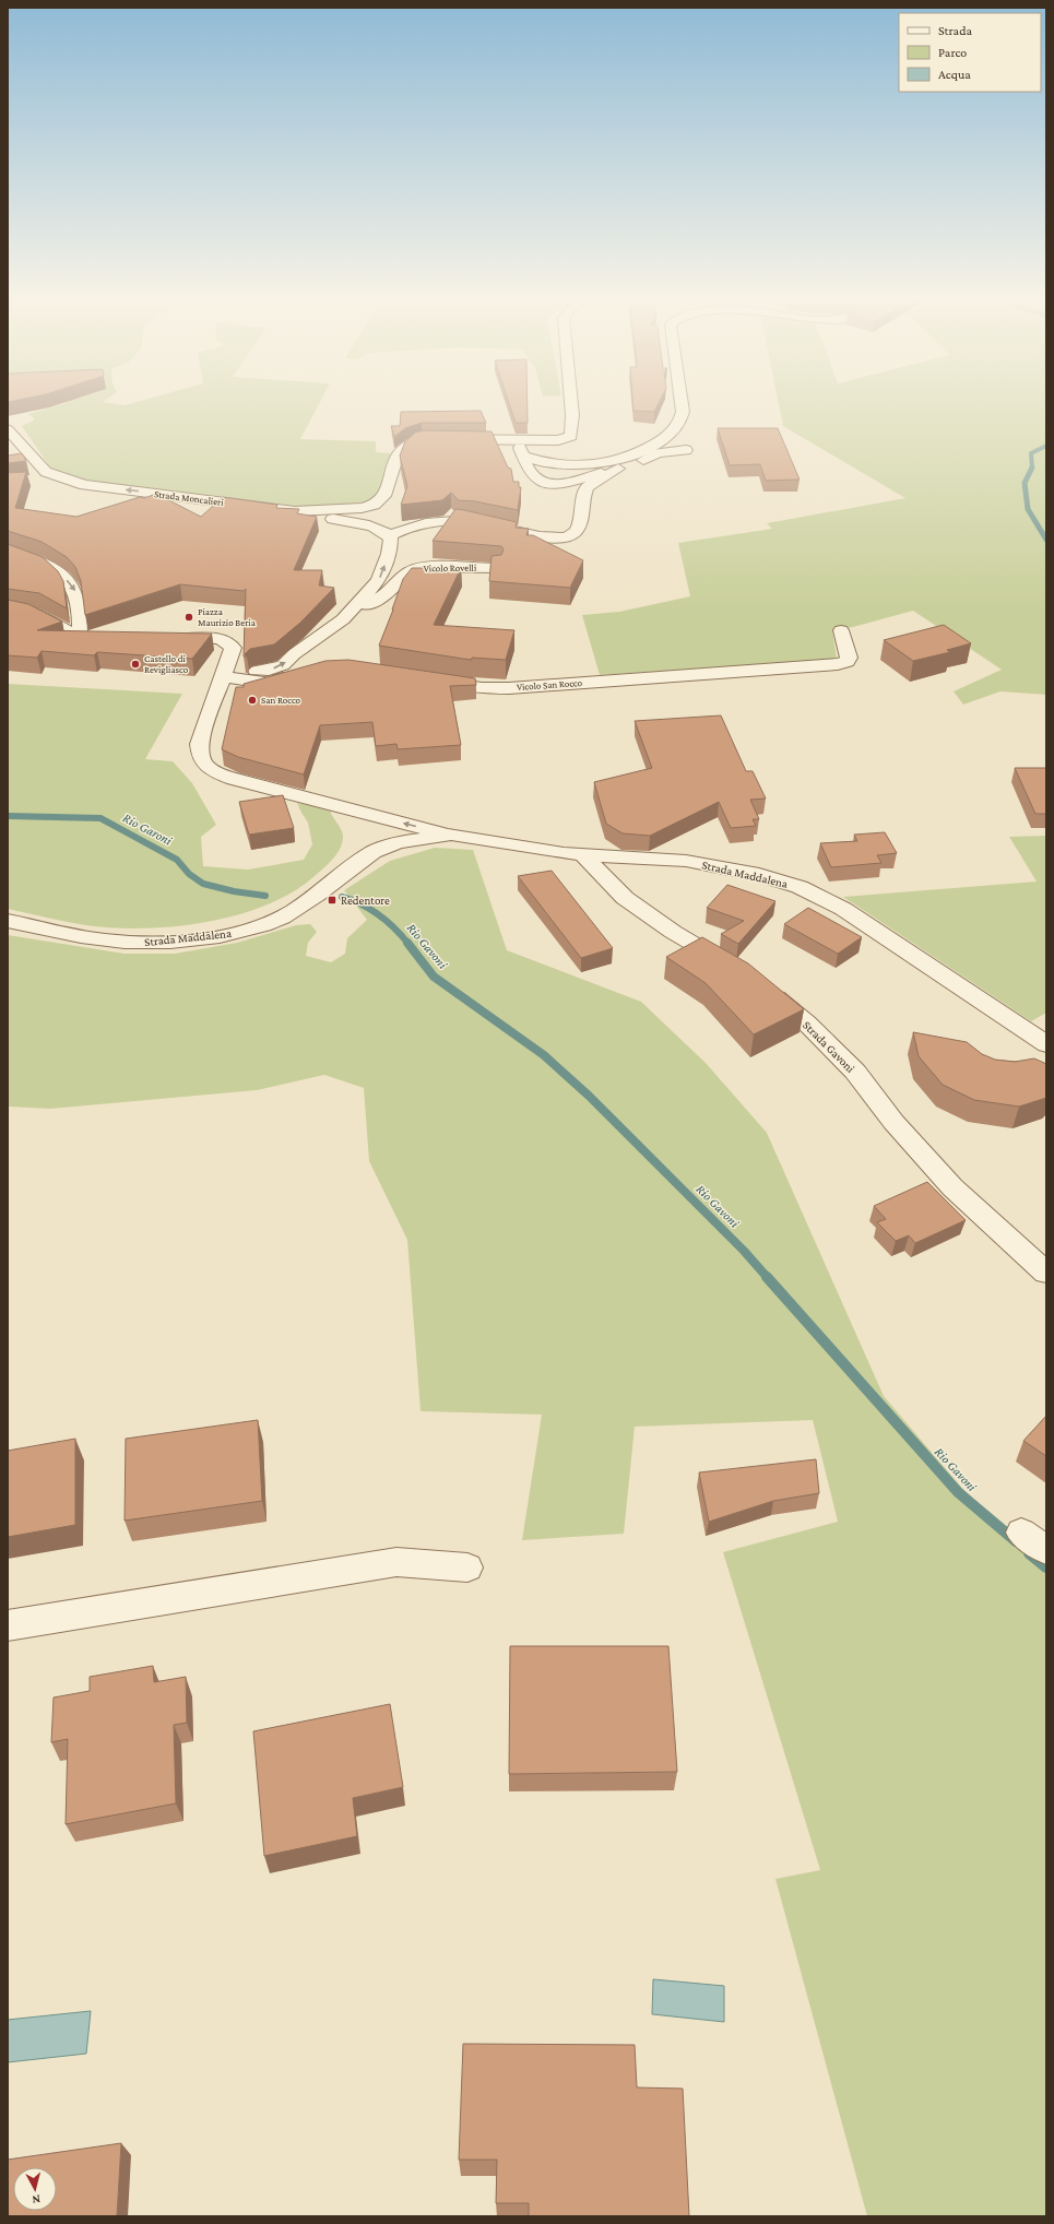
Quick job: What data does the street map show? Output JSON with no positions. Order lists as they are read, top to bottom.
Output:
{
  "streets": {
    "street": [
      "Strada Moncalieri",
      "Vicolo Rovelli",
      "Vicolo San Rocco",
      "Strada Maddalena",
      "Strada Gavoni"
    ]
  },
  "water": ["Rio Garoni", "Rio Gavoni"],
  "places": {
    "other": ["Piazza Maurizio Beria", "Castello di Revigliasco", "San Rocco"],
    "transit": ["Redentore"]
  },
  "legend": ["Strada", "Parco", "Acqua"],
  "north": "bottom"
}
